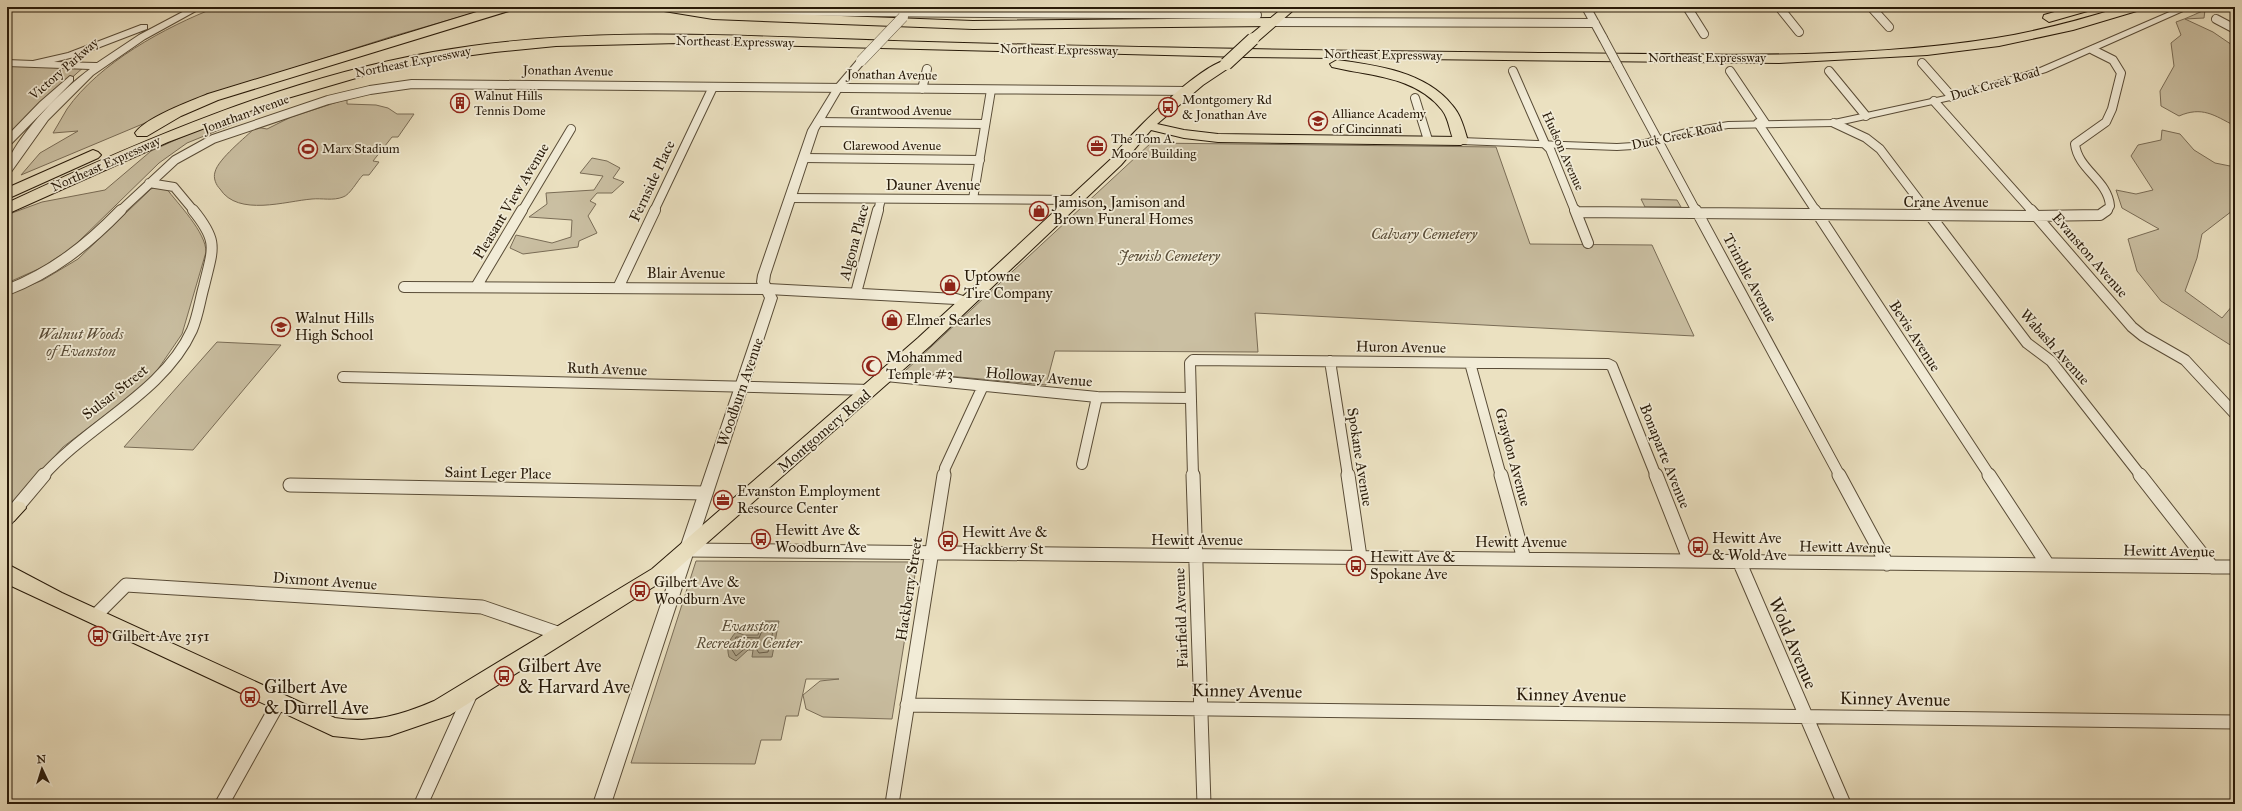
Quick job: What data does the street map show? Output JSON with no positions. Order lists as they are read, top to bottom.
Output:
{
  "streets": {
    "highway": ["Northeast Expressway"],
    "main road": ["Duck Creek Road", "Montgomery Road"],
    "street": [
      "Victory Parkway",
      "Jonathan Avenue",
      "Grantwood Avenue",
      "Clarewood Avenue",
      "Hudson Avenue",
      "Fernside Place",
      "Dauner Avenue",
      "Pleasant View Avenue",
      "Crane Avenue",
      "Algona Place",
      "Evanston Avenue",
      "Blair Avenue",
      "Trimble Avenue",
      "Bevis Avenue",
      "Huron Avenue",
      "Wabash Avenue",
      "Ruth Avenue",
      "Holloway Avenue",
      "Sulsar Street",
      "Woodburn Avenue",
      "Bonaparte Avenue",
      "Spokane Avenue",
      "Graydon Avenue",
      "Saint Leger Place",
      "Hewitt Avenue",
      "Dixmont Avenue",
      "Hackberry Street",
      "Fairfield Avenue",
      "Wold Avenue",
      "Kinney Avenue"
    ]
  },
  "crossings": [
    ["Jonathan Avenue", "Fernside Place"],
    ["Jonathan Avenue", "Sulsar Street"],
    ["Jonathan Avenue", "Woodburn Avenue"],
    ["Jonathan Avenue", "Montgomery Road"],
    ["Duck Creek Road", "Hudson Avenue"],
    ["Duck Creek Road", "Crane Avenue"],
    ["Duck Creek Road", "Evanston Avenue"],
    ["Duck Creek Road", "Trimble Avenue"],
    ["Duck Creek Road", "Bevis Avenue"],
    ["Duck Creek Road", "Wabash Avenue"],
    ["Duck Creek Road", "Montgomery Road"],
    ["Grantwood Avenue", "Woodburn Avenue"],
    ["Clarewood Avenue", "Woodburn Avenue"],
    ["Hudson Avenue", "Crane Avenue"],
    ["Fernside Place", "Blair Avenue"],
    ["Dauner Avenue", "Algona Place"],
    ["Dauner Avenue", "Woodburn Avenue"],
    ["Dauner Avenue", "Montgomery Road"],
    ["Pleasant View Avenue", "Blair Avenue"],
    ["Crane Avenue", "Evanston Avenue"],
    ["Crane Avenue", "Trimble Avenue"],
    ["Crane Avenue", "Bevis Avenue"],
    ["Crane Avenue", "Wabash Avenue"],
    ["Algona Place", "Blair Avenue"],
    ["Blair Avenue", "Woodburn Avenue"],
    ["Blair Avenue", "Montgomery Road"],
    ["Trimble Avenue", "Hewitt Avenue"],
    ["Bevis Avenue", "Hewitt Avenue"],
    ["Huron Avenue", "Bonaparte Avenue"],
    ["Huron Avenue", "Spokane Avenue"],
    ["Huron Avenue", "Graydon Avenue"],
    ["Huron Avenue", "Fairfield Avenue"],
    ["Wabash Avenue", "Hewitt Avenue"],
    ["Ruth Avenue", "Woodburn Avenue"],
    ["Ruth Avenue", "Montgomery Road"],
    ["Holloway Avenue", "Montgomery Road"],
    ["Holloway Avenue", "Hackberry Street"],
    ["Holloway Avenue", "Fairfield Avenue"],
    ["Woodburn Avenue", "Montgomery Road"],
    ["Woodburn Avenue", "Saint Leger Place"],
    ["Woodburn Avenue", "Hewitt Avenue"],
    ["Montgomery Road", "Hewitt Avenue"],
    ["Montgomery Road", "Dixmont Avenue"],
    ["Bonaparte Avenue", "Hewitt Avenue"],
    ["Spokane Avenue", "Hewitt Avenue"],
    ["Graydon Avenue", "Hewitt Avenue"],
    ["Hewitt Avenue", "Hackberry Street"],
    ["Hewitt Avenue", "Fairfield Avenue"],
    ["Hewitt Avenue", "Wold Avenue"],
    ["Hackberry Street", "Kinney Avenue"],
    ["Fairfield Avenue", "Kinney Avenue"],
    ["Wold Avenue", "Kinney Avenue"]
  ],
  "parks": [
    "Calvary Cemetery",
    "Jewish Cemetery",
    "Walnut Woods of Evanston",
    "Evanston Recreation Center"
  ],
  "places": {
    "building": ["Walnut Hills Tennis Dome"],
    "bus stop": [
      "Montgomery Rd & Jonathan Ave",
      "Hewitt Ave & Woodburn Ave",
      "Hewitt Ave & Hackberry St",
      "Hewitt Ave & Wold Ave",
      "Hewitt Ave & Spokane Ave",
      "Gilbert Ave & Woodburn Ave",
      "Gilbert Ave 3151",
      "Gilbert Ave & Harvard Ave",
      "Gilbert Ave & Durrell Ave"
    ],
    "school or university": ["Alliance Academy of Cincinnati", "Walnut Hills High School"],
    "office": ["The Tom A. Moore Building", "Evanston Employment Resource Center"],
    "sports": ["Marx Stadium"],
    "shop": ["Jamison, Jamison and Brown Funeral Homes", "Uptowne Tire Company", "Elmer Searles"],
    "mosque": ["Mohammed Temple #3"]
  },
  "north": "top"
}
